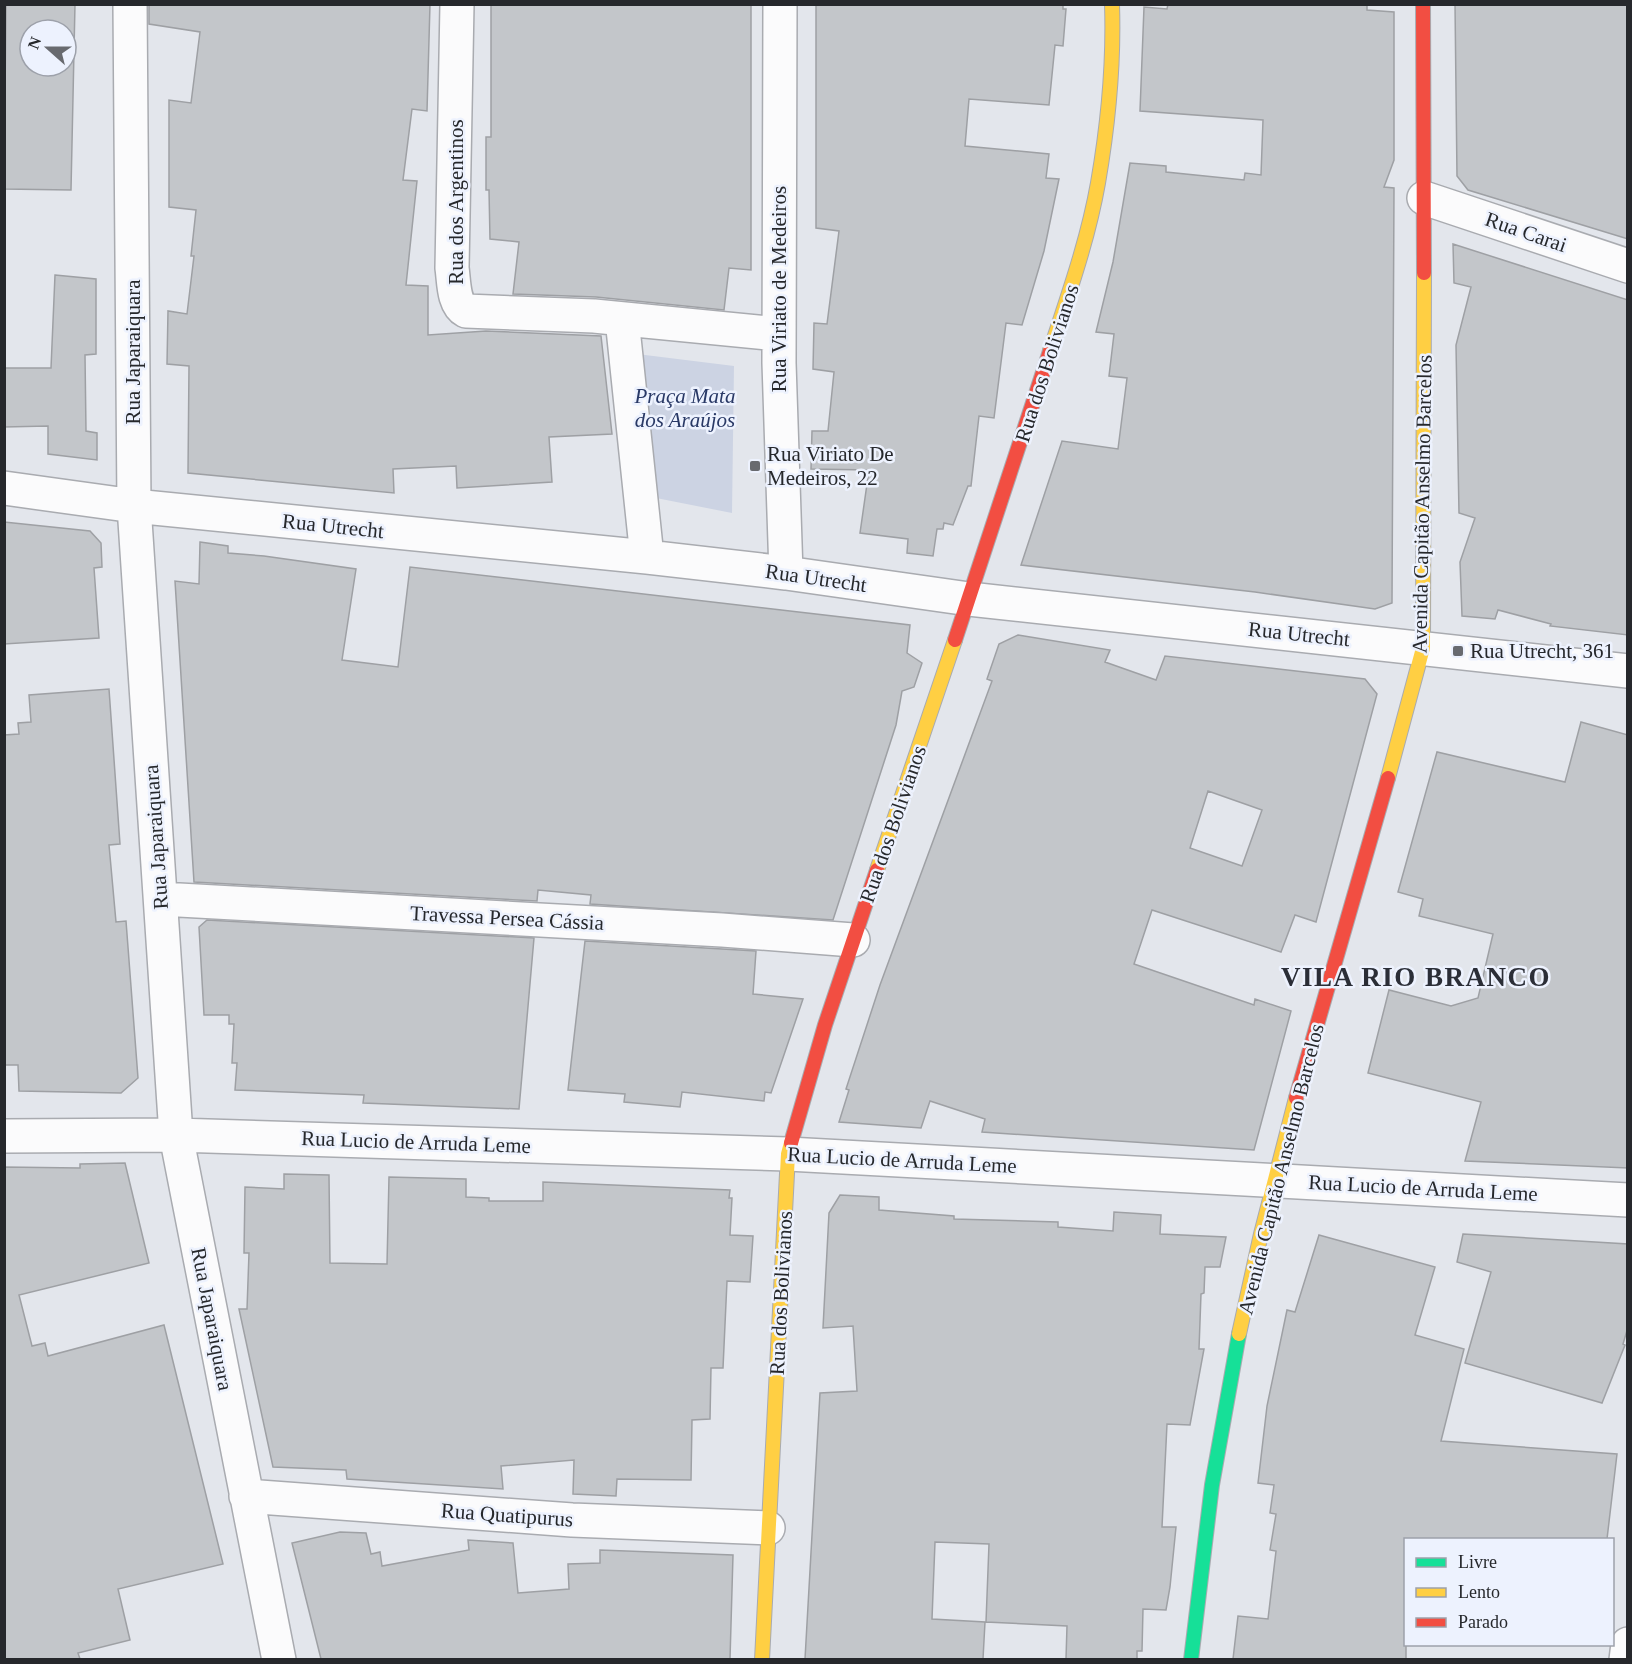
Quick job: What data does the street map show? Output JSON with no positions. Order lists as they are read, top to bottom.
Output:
{
  "streets": {
    "street": [
      "Rua dos Argentinos",
      "Rua Carai",
      "Rua Viriato de Medeiros",
      "Rua Japaraiquara",
      "Rua dos Bolivianos",
      "Avenida Capitão Anselmo Barcelos",
      "Rua Utrecht",
      "Travessa Persea Cássia",
      "Rua Lucio de Arruda Leme",
      "Rua Quatipurus"
    ]
  },
  "crossings": [
    ["Rua Carai", "Avenida Capitão Anselmo Barcelos"],
    ["Rua Viriato de Medeiros", "Rua Utrecht"],
    ["Rua Japaraiquara", "Rua Utrecht"],
    ["Rua Japaraiquara", "Travessa Persea Cássia"],
    ["Rua Japaraiquara", "Rua Lucio de Arruda Leme"],
    ["Rua Japaraiquara", "Rua Quatipurus"],
    ["Rua dos Bolivianos", "Rua Utrecht"],
    ["Rua dos Bolivianos", "Travessa Persea Cássia"],
    ["Rua dos Bolivianos", "Rua Lucio de Arruda Leme"],
    ["Rua dos Bolivianos", "Rua Quatipurus"],
    ["Avenida Capitão Anselmo Barcelos", "Rua Utrecht"],
    ["Avenida Capitão Anselmo Barcelos", "Rua Lucio de Arruda Leme"]
  ],
  "districts": ["VILA RIO BRANCO"],
  "parks": ["Praça Mata dos Araújos"],
  "places": {
    "transit": ["Rua Viriato De Medeiros, 22", "Rua Utrecht, 361"]
  },
  "legend": ["Livre", "Lento", "Parado"],
  "north": "left"
}
